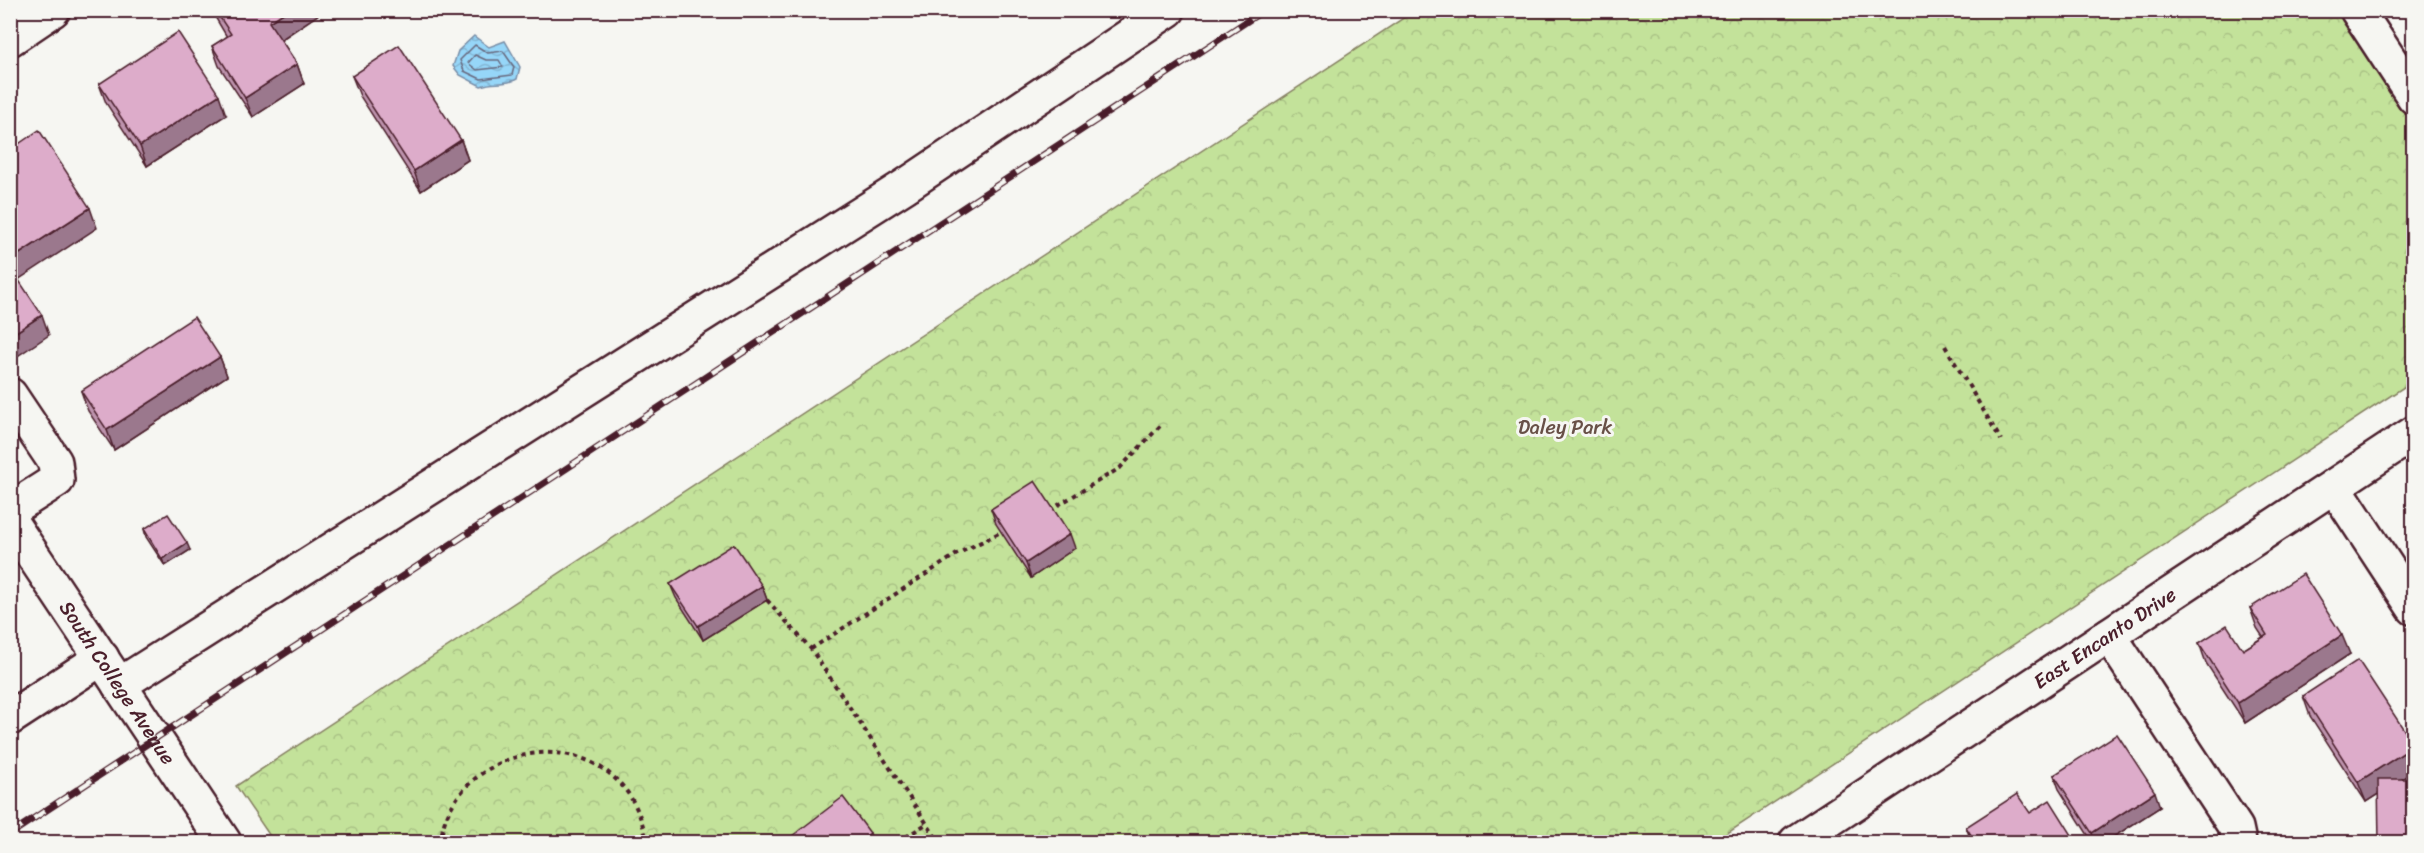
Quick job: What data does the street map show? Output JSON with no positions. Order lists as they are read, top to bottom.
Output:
{
  "streets": {
    "street": ["East Encanto Drive", "South College Avenue"]
  },
  "parks": ["Daley Park"]
}
